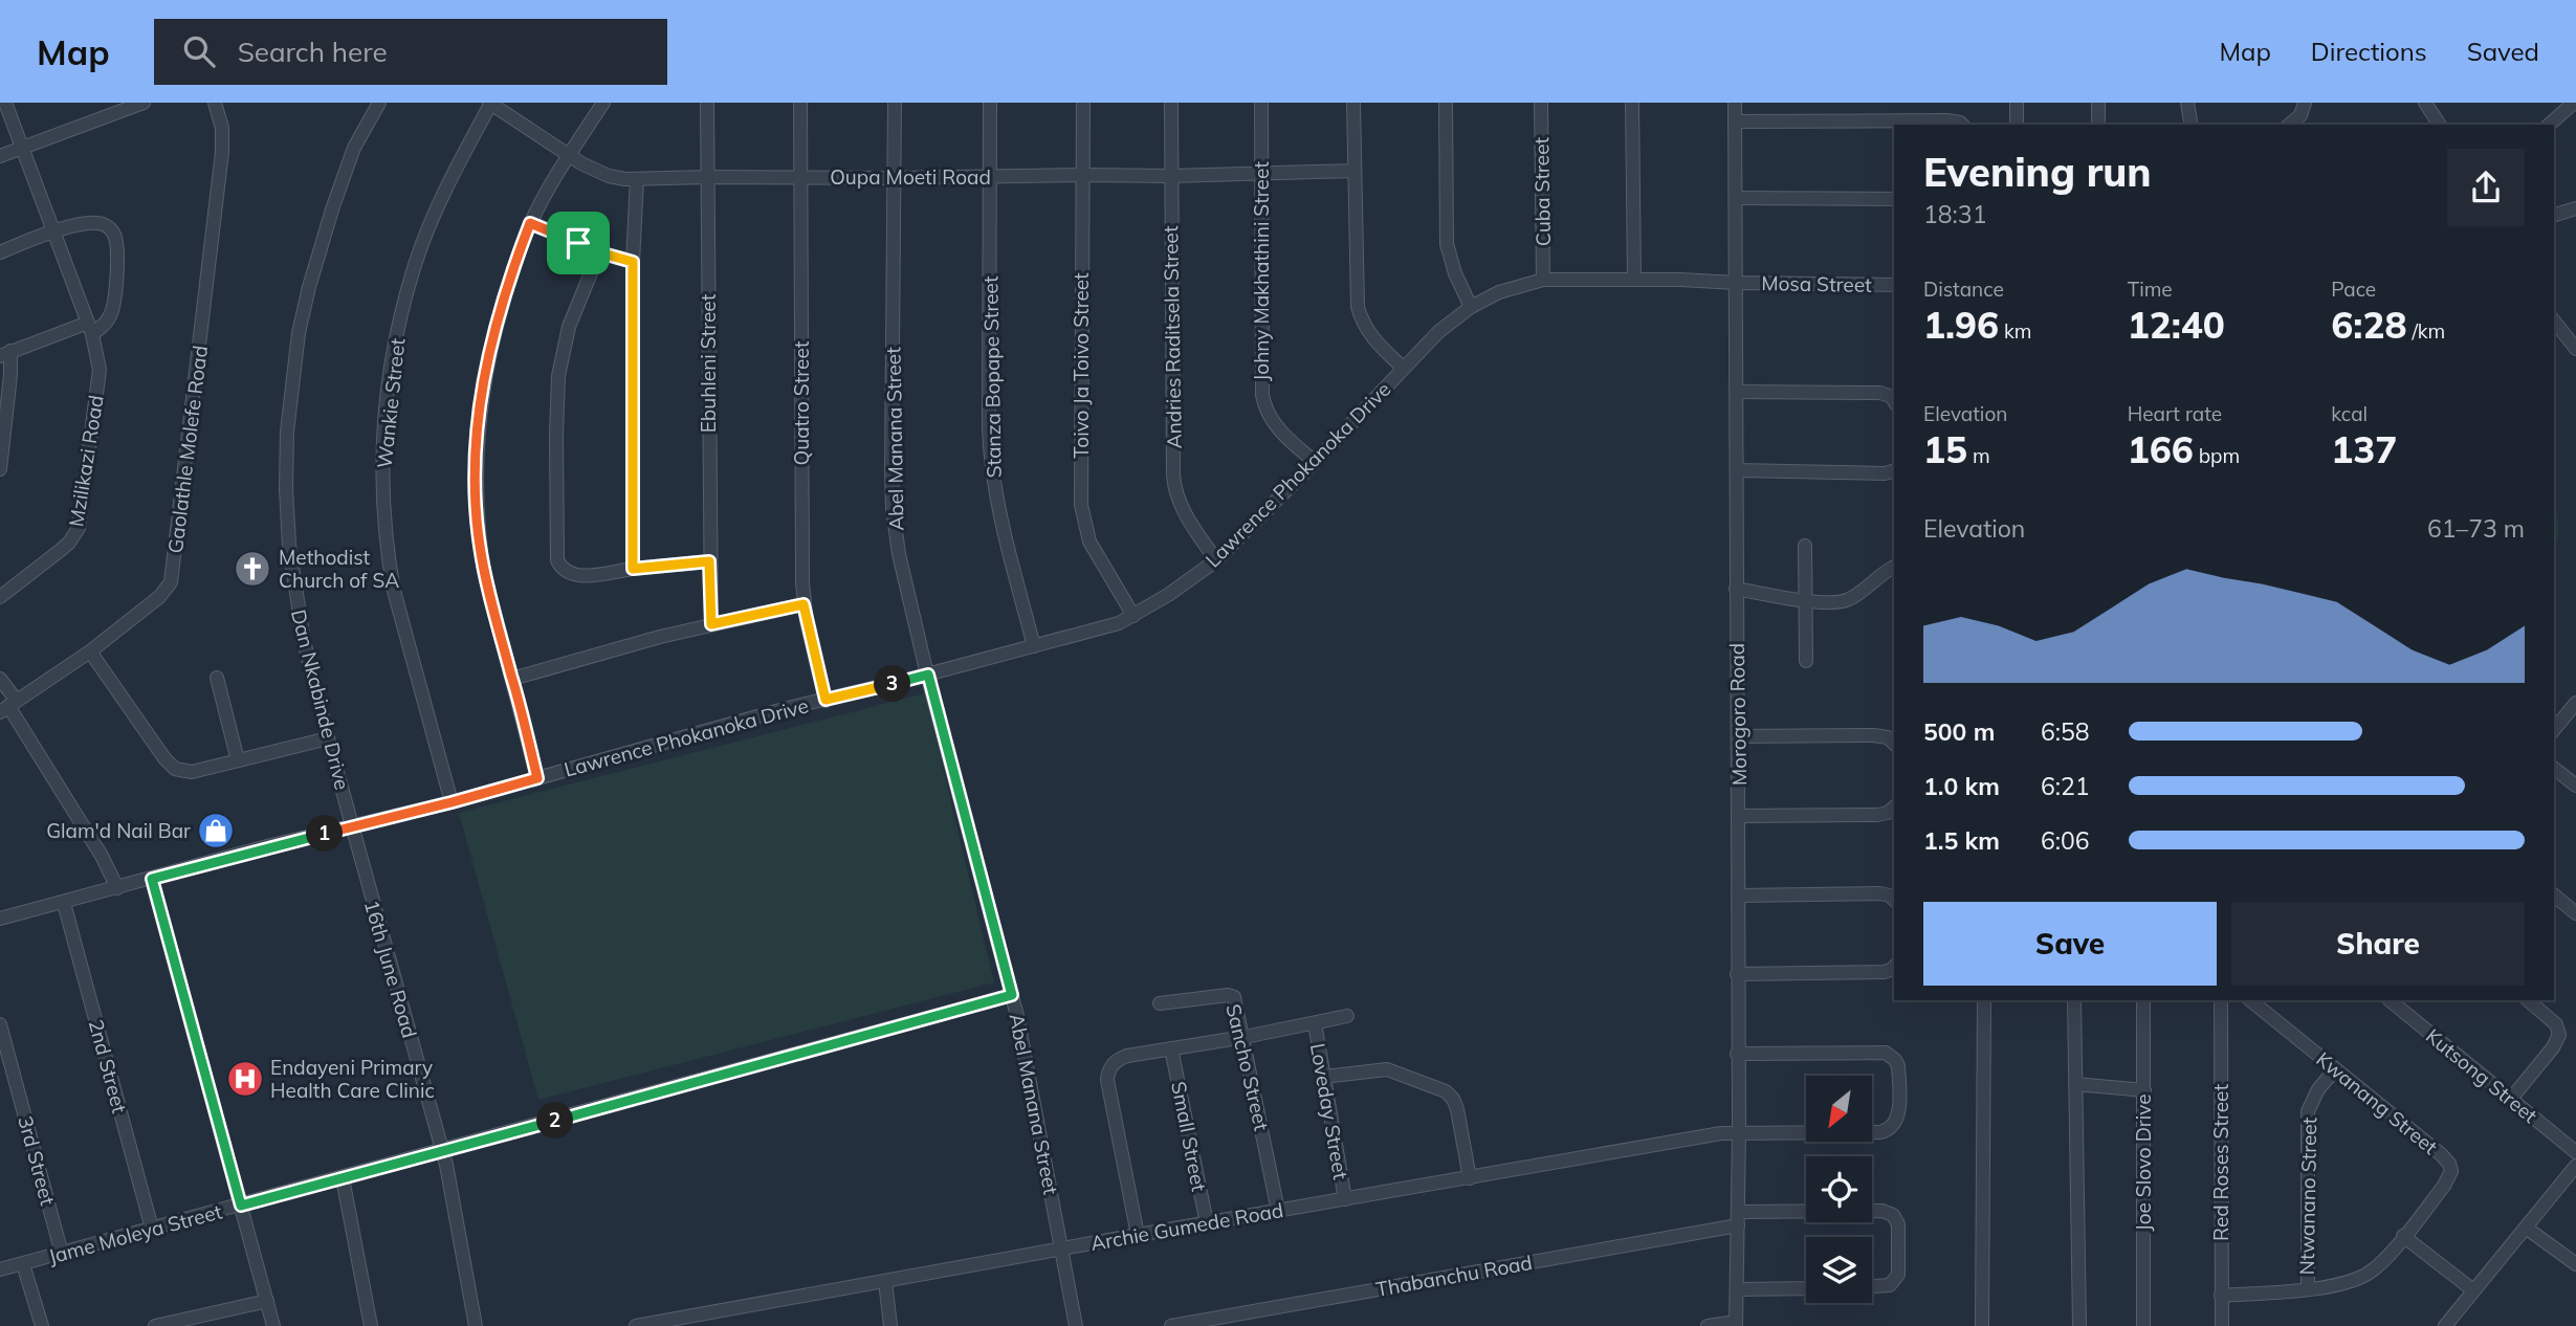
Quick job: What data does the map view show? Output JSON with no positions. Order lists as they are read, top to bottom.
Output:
{
  "streets": {
    "street": [
      "Oupa Moeti Road",
      "Cuba Street",
      "Johny Makhathini Street",
      "Mosa Street",
      "Andries Raditsela Street",
      "Ebuhleni Street",
      "Toivo Ja Toivo Street",
      "Stanza Bopape Street",
      "Wankie Street",
      "Quatro Street",
      "Abel Manana Street",
      "Gaolathle Molefe Road",
      "Mzilikazi Road",
      "Lawrence Phokanoka Drive",
      "Dan Nkabinde Drive",
      "Morogoro Road",
      "16th June Road",
      "2nd Street",
      "Sancho Street",
      "Kutsong Street",
      "Kwanang Street",
      "Loveday Street",
      "Small Street",
      "3rd Street",
      "Joe Slovo Drive",
      "Red Roses Street",
      "Ntwanano Street",
      "Archie Gumede Road",
      "Jame Moleya Street",
      "Thabanchu Road"
    ]
  },
  "crossings": [
    ["Oupa Moeti Road", "Johny Makhathini Street"],
    ["Oupa Moeti Road", "Andries Raditsela Street"],
    ["Oupa Moeti Road", "Ebuhleni Street"],
    ["Oupa Moeti Road", "Toivo Ja Toivo Street"],
    ["Oupa Moeti Road", "Stanza Bopape Street"],
    ["Oupa Moeti Road", "Wankie Street"],
    ["Oupa Moeti Road", "Quatro Street"],
    ["Oupa Moeti Road", "Abel Manana Street"],
    ["Cuba Street", "Lawrence Phokanoka Drive"],
    ["Johny Makhathini Street", "Lawrence Phokanoka Drive"],
    ["Mosa Street", "Lawrence Phokanoka Drive"],
    ["Mosa Street", "Morogoro Road"],
    ["Andries Raditsela Street", "Lawrence Phokanoka Drive"],
    ["Toivo Ja Toivo Street", "Lawrence Phokanoka Drive"],
    ["Stanza Bopape Street", "Lawrence Phokanoka Drive"],
    ["Wankie Street", "Lawrence Phokanoka Drive"],
    ["Quatro Street", "Lawrence Phokanoka Drive"],
    ["Abel Manana Street", "Lawrence Phokanoka Drive"],
    ["Abel Manana Street", "Archie Gumede Road"],
    ["Abel Manana Street", "Jame Moleya Street"],
    ["Lawrence Phokanoka Drive", "Dan Nkabinde Drive"],
    ["Lawrence Phokanoka Drive", "Morogoro Road"],
    ["Lawrence Phokanoka Drive", "16th June Road"],
    ["Lawrence Phokanoka Drive", "2nd Street"],
    ["Dan Nkabinde Drive", "16th June Road"],
    ["Morogoro Road", "Archie Gumede Road"],
    ["Morogoro Road", "Thabanchu Road"],
    ["16th June Road", "Jame Moleya Street"],
    ["2nd Street", "Jame Moleya Street"],
    ["Sancho Street", "Archie Gumede Road"],
    ["Kwanang Street", "Red Roses Street"],
    ["Kwanang Street", "Ntwanano Street"],
    ["Loveday Street", "Archie Gumede Road"],
    ["Small Street", "Archie Gumede Road"],
    ["3rd Street", "Jame Moleya Street"]
  ],
  "places": {
    "church": ["Methodist Church of SA"],
    "shop": ["Glam'd Nail Bar"],
    "hospital": ["Endayeni Primary Health Care Clinic"]
  },
  "north": "bottom left",
  "page": {
    "header": "Map",
    "search": "Search here",
    "nav": ["Map", "Directions", "Saved"],
    "heading": ["Evening run", "18:31"],
    "stats": [
      ["Distance", "1.96 km"],
      ["Time", "12:40"],
      ["Pace", "6:28 /km"],
      ["Elevation", "15 m"],
      ["Heart rate", "166 bpm"],
      ["kcal", "137"]
    ],
    "chart": ["Elevation", "61–73 m"],
    "pins": ["3", "1", "2"],
    "list": [
      {
        "name": "500 m",
        "note": "6:58"
      },
      {
        "name": "1.0 km",
        "note": "6:21"
      },
      {
        "name": "1.5 km",
        "note": "6:06"
      }
    ],
    "buttons": ["Save", "Share"]
  }
}
